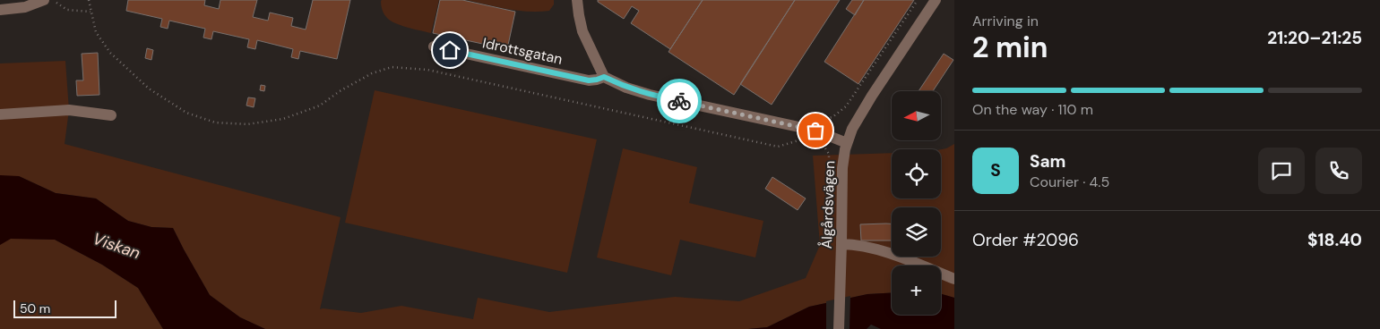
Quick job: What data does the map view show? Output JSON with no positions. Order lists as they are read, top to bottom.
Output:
{
  "streets": {
    "street": ["Idrottsgatan", "Ålgårdsvägen"]
  },
  "water": ["Viskan"],
  "scale_bar": "50 m",
  "north": "left",
  "page": {
    "heading": ["2 min", "Arriving in", "21:20–21:25"],
    "panel": [
      "Sam",
      "Courier · 4.5",
      "Order #2096",
      "$18.40"
    ],
    "bar": "On the way · 110 m",
    "map_buttons": "+",
    "round": "S",
    "scale": "50 m"
  }
}
